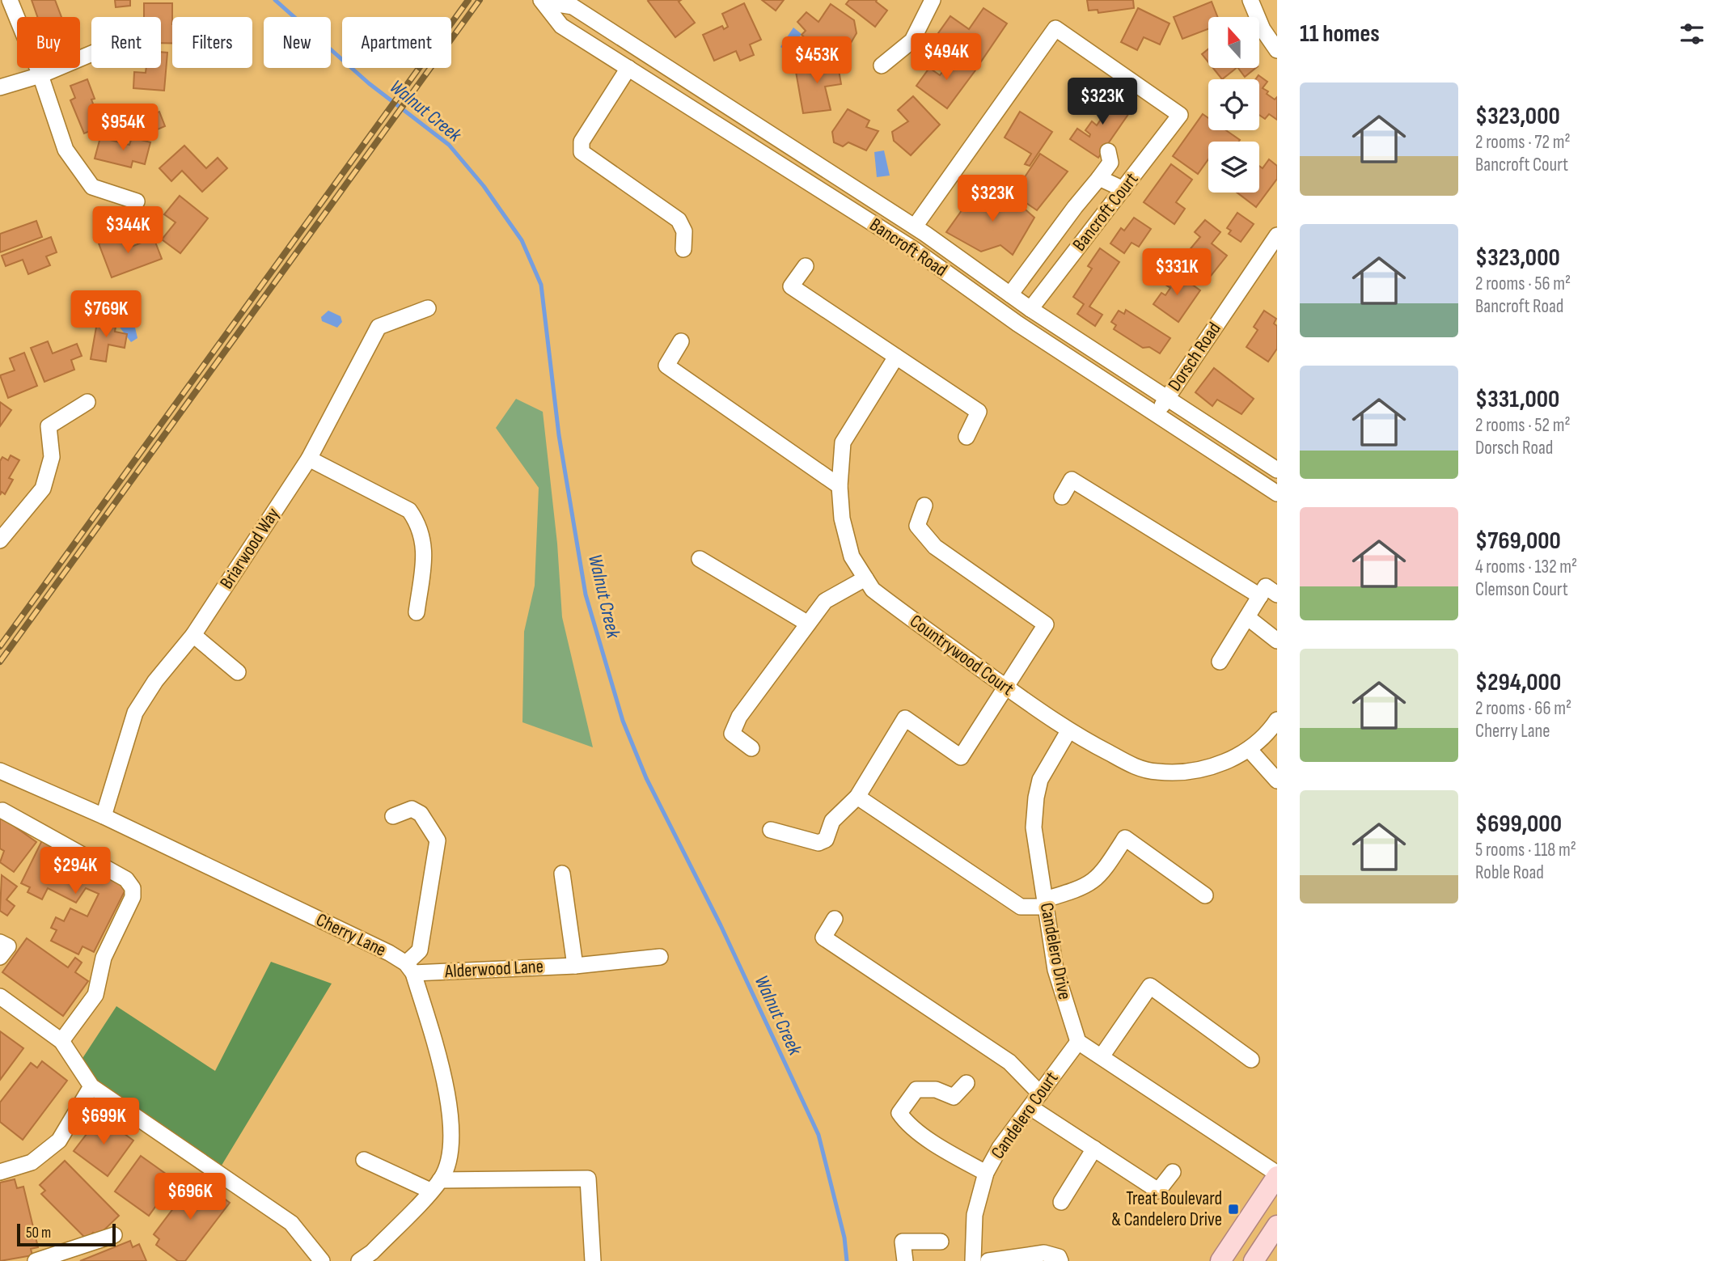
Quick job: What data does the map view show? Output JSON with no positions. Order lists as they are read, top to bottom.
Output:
{
  "streets": {
    "street": [
      "Bancroft Court",
      "Bancroft Road",
      "Dorsch Road",
      "Briarwood Way",
      "Countrywood Court",
      "Cherry Lane",
      "Candelero Drive",
      "Alderwood Lane",
      "Candelero Court"
    ]
  },
  "crossings": [
    ["Bancroft Court", "Bancroft Road"],
    ["Bancroft Road", "Dorsch Road"],
    ["Briarwood Way", "Cherry Lane"],
    ["Countrywood Court", "Candelero Drive"],
    ["Cherry Lane", "Alderwood Lane"],
    ["Candelero Drive", "Candelero Court"]
  ],
  "water": ["Walnut Creek"],
  "places": {
    "transit": ["Treat Boulevard & Candelero Drive"]
  },
  "scale_bar": "50 m",
  "north": "top",
  "page": {
    "heading": "11 homes",
    "chip": [
      "Buy",
      "Rent",
      "Filters",
      "New",
      "Apartment"
    ],
    "price": [
      "$494K",
      "$453K",
      "$323K",
      "$954K",
      "$323K",
      "$344K",
      "$331K",
      "$769K",
      "$294K",
      "$699K",
      "$696K"
    ],
    "list": [
      {
        "name": "$323,000",
        "note": "2 rooms · 72 m² · Bancroft Court"
      },
      {
        "name": "$323,000",
        "note": "2 rooms · 56 m² · Bancroft Road"
      },
      {
        "name": "$331,000",
        "note": "2 rooms · 52 m² · Dorsch Road"
      },
      {
        "name": "$769,000",
        "note": "4 rooms · 132 m² · Clemson Court"
      },
      {
        "name": "$294,000",
        "note": "2 rooms · 66 m² · Cherry Lane"
      },
      {
        "name": "$699,000",
        "note": "5 rooms · 118 m² · Roble Road"
      }
    ],
    "scale": "50 m"
  }
}
